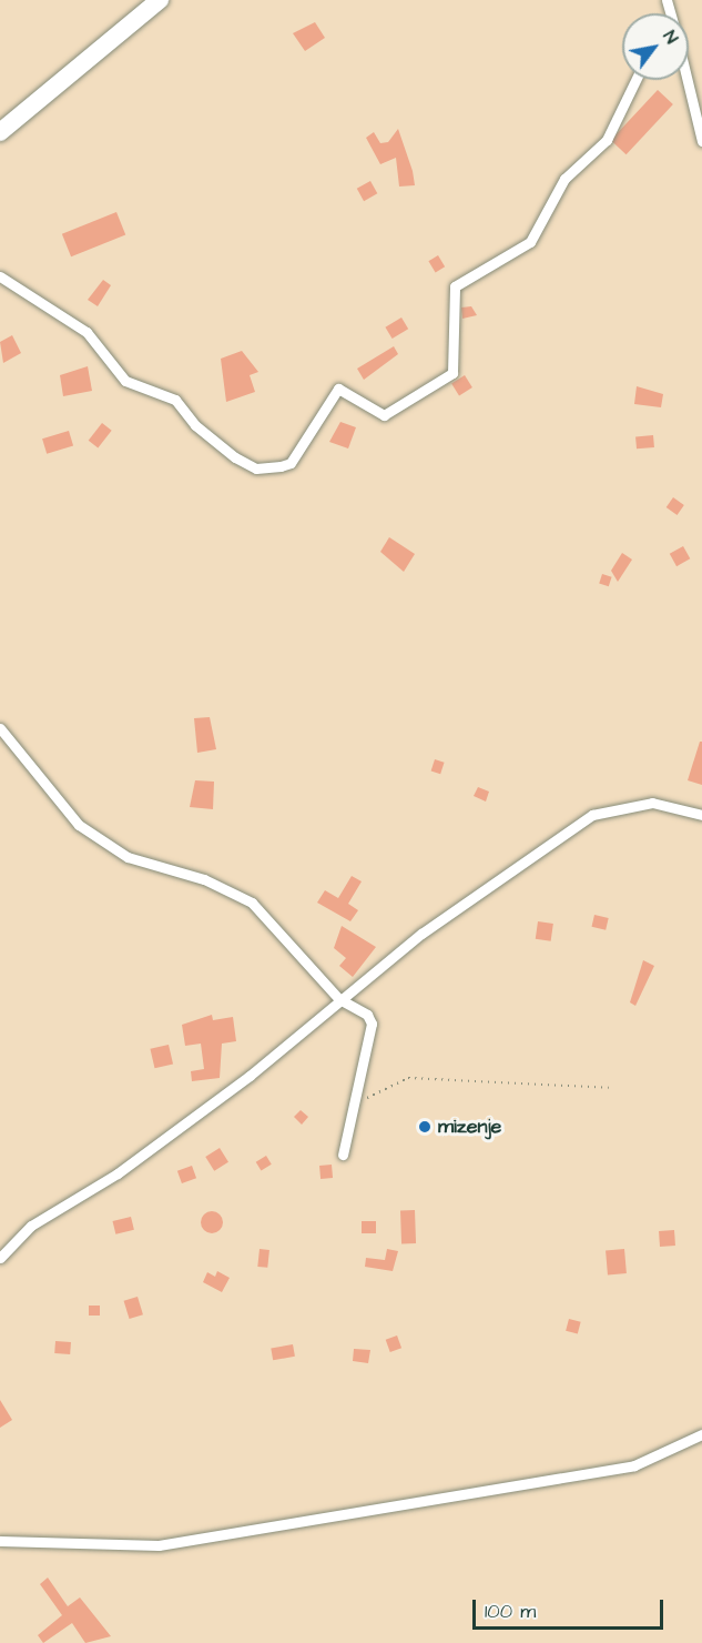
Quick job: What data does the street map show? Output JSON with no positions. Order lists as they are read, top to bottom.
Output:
{
  "places": ["mizenje"],
  "scale_bar": "100 m",
  "north": "top right"
}
